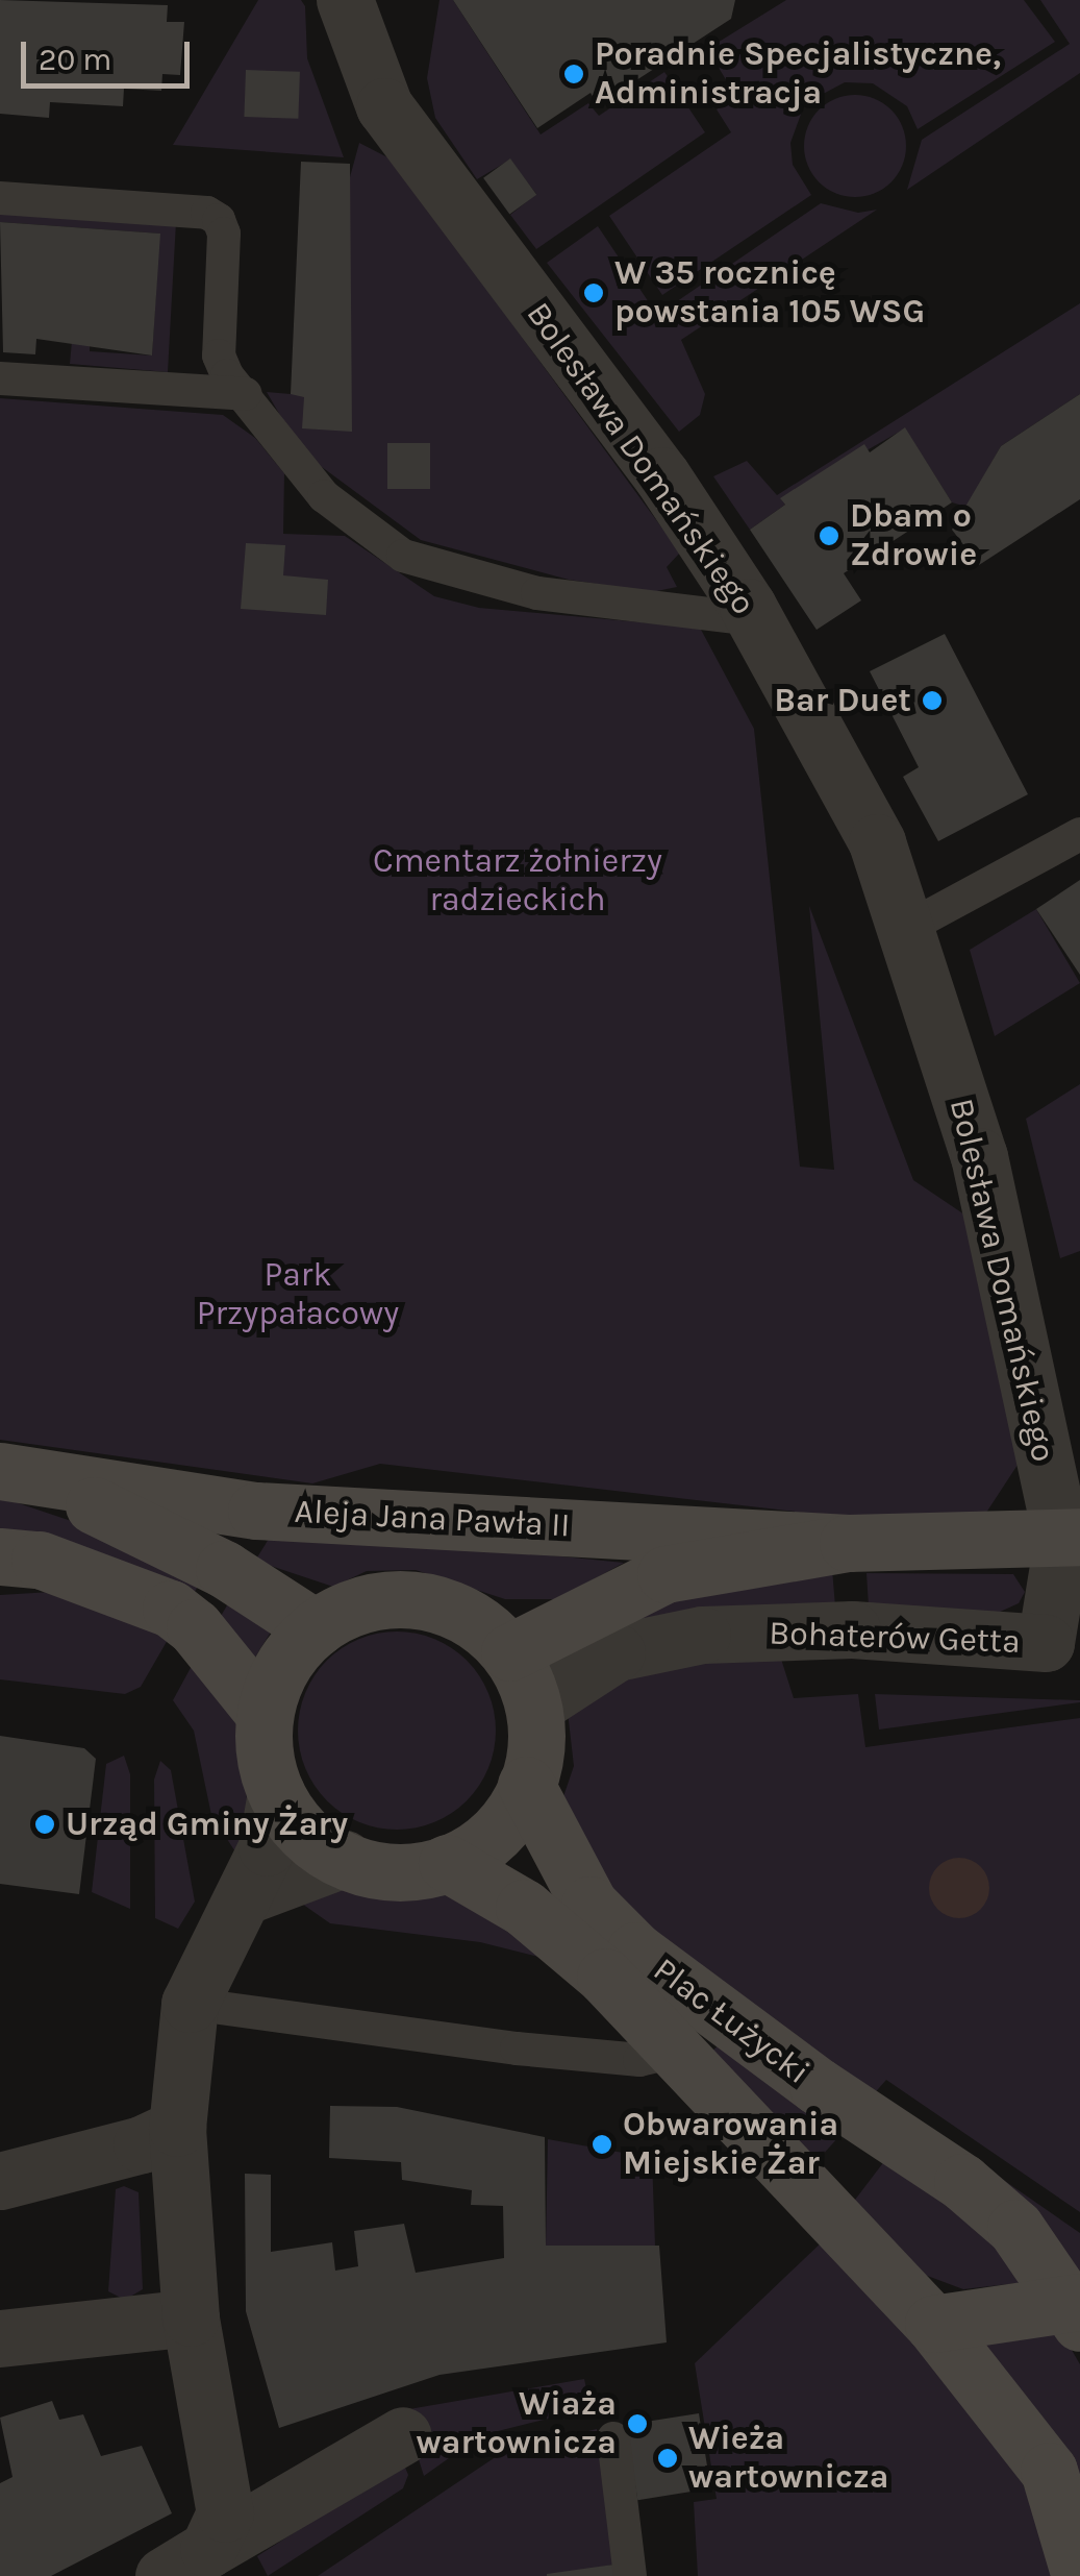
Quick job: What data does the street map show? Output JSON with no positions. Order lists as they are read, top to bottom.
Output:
{
  "streets": {
    "street": [
      "Bolesława Domańskiego",
      "Aleja Jana Pawła II",
      "Bohaterów Getta",
      "Plac Łużycki"
    ]
  },
  "crossings": [
    ["Bolesława Domańskiego", "Bohaterów Getta"],
    ["Aleja Jana Pawła II", "Bohaterów Getta"],
    ["Aleja Jana Pawła II", "Plac Łużycki"],
    ["Bohaterów Getta", "Plac Łużycki"]
  ],
  "parks": ["Cmentarz żołnierzy radzieckich", "Park Przypałacowy"],
  "places": [
    "Poradnie Specjalistyczne, Administracja",
    "W 35 rocznicę powstania 105 WSG",
    "Dbam o Zdrowie",
    "Bar Duet",
    "Urząd Gminy Żary",
    "Obwarowania Miejskie Żar",
    "Wiaża wartownicza",
    "Wieża wartownicza"
  ],
  "scale_bar": "20 m"
}
